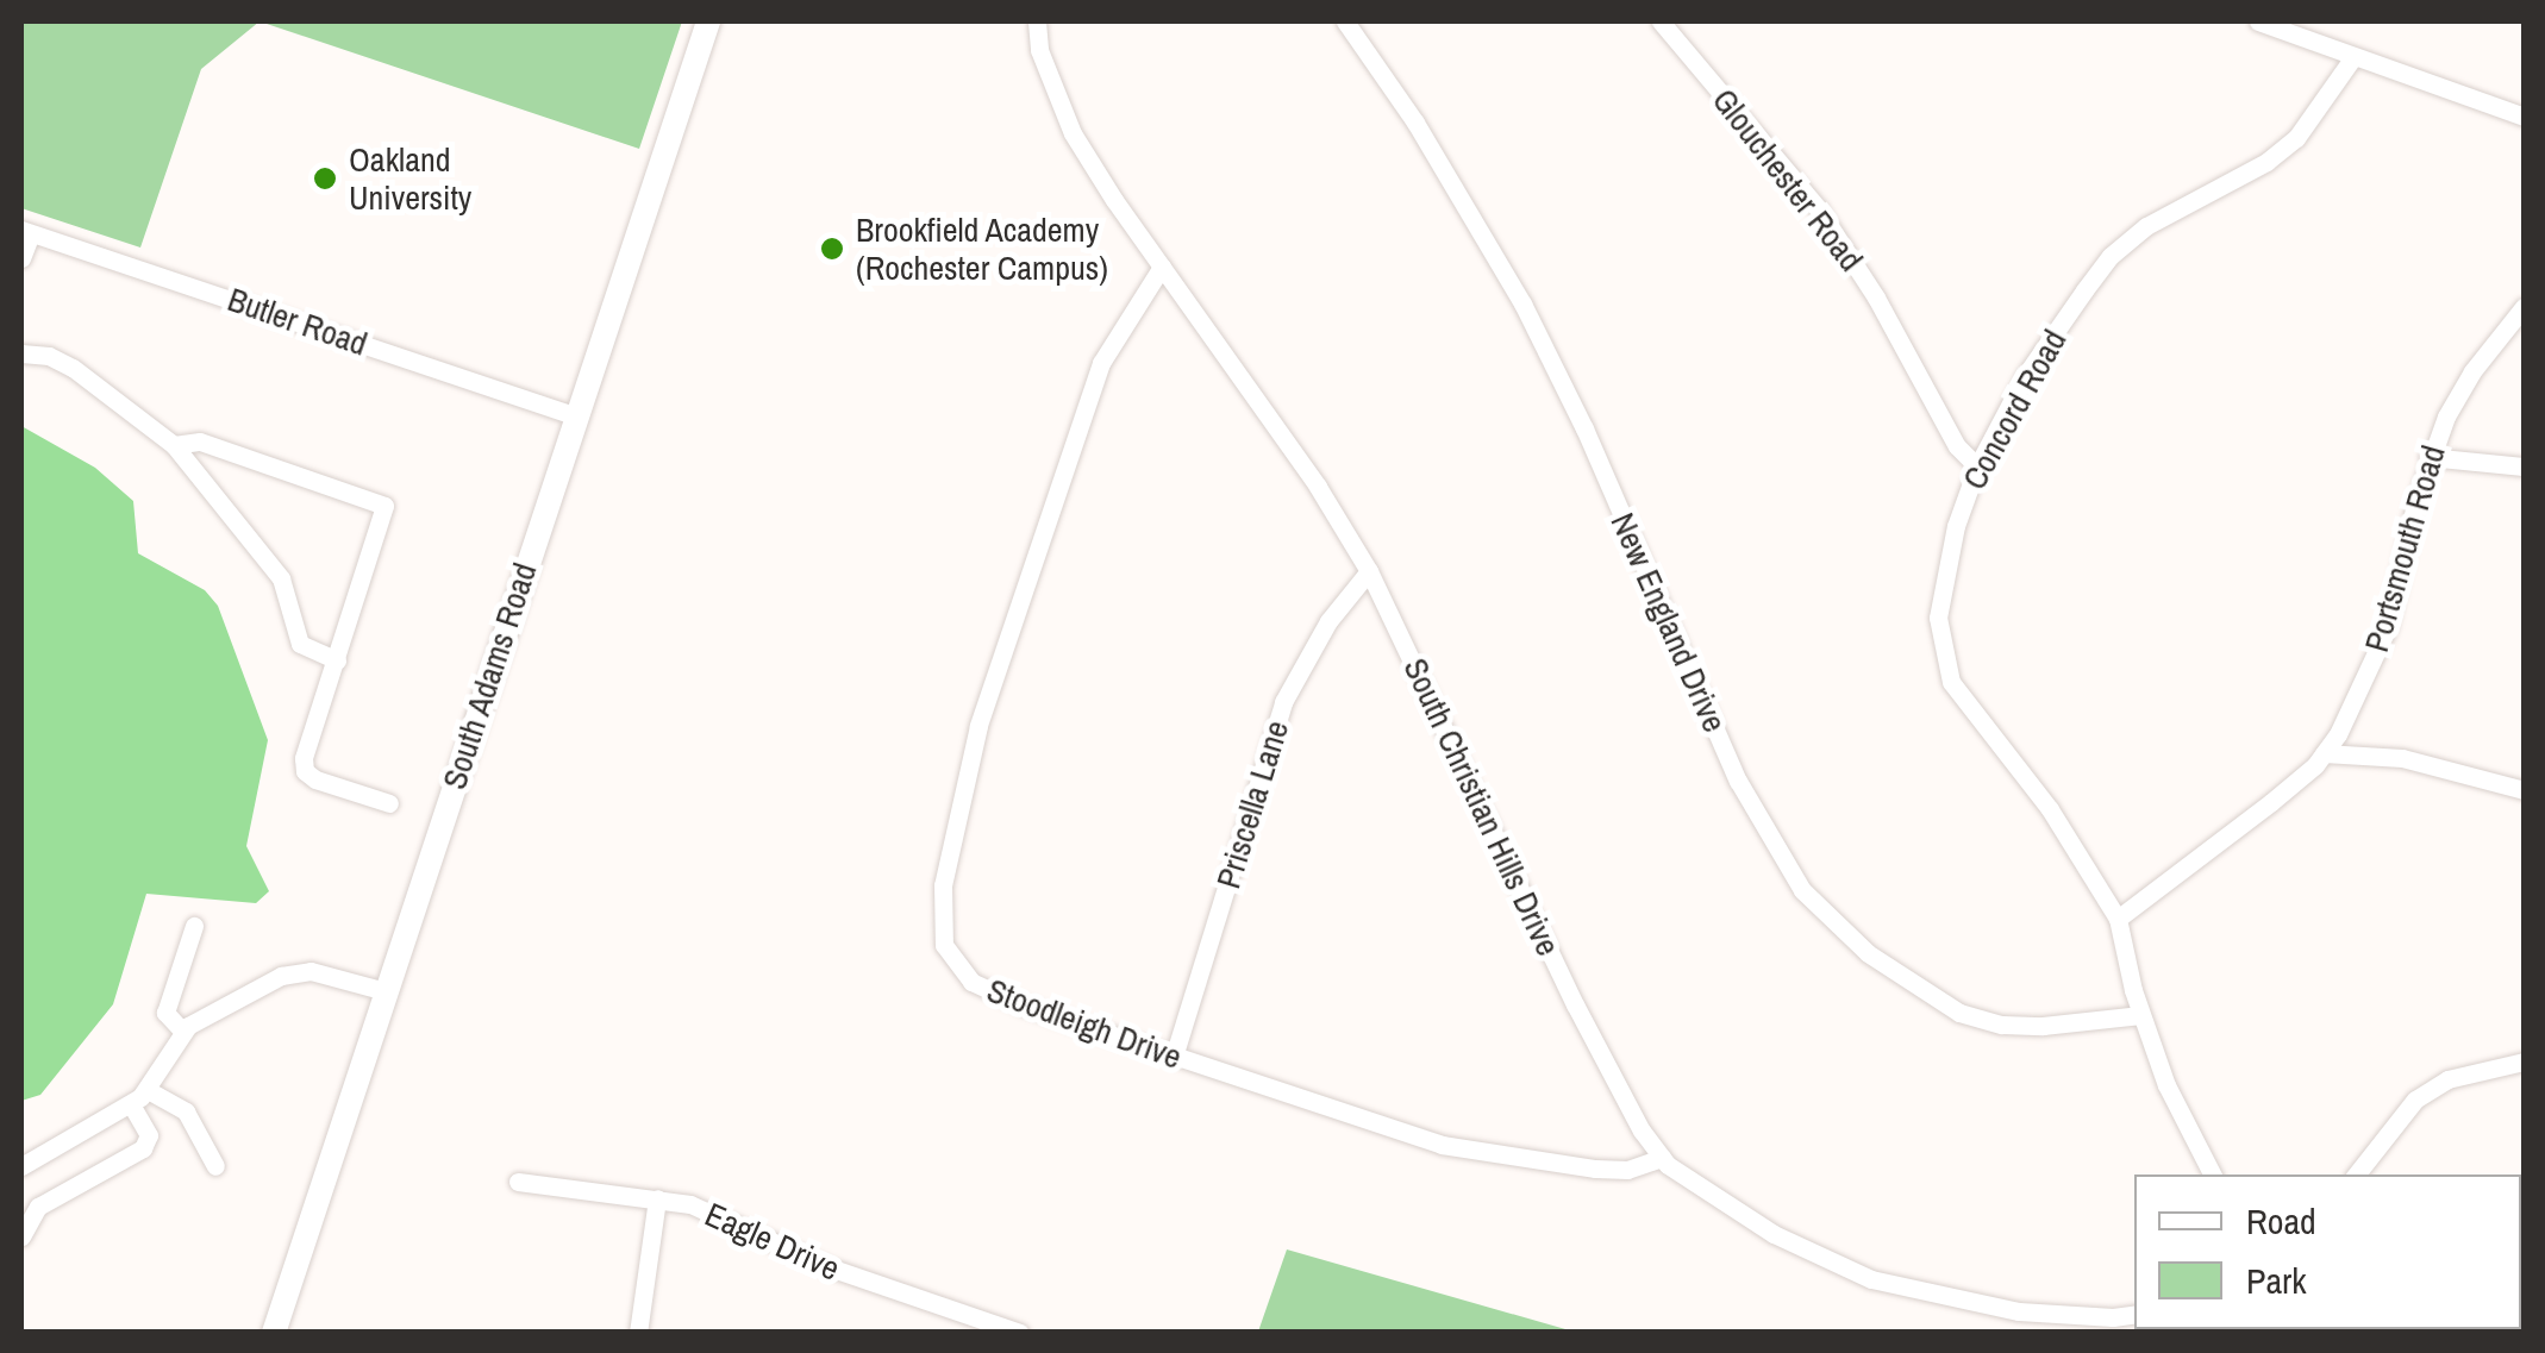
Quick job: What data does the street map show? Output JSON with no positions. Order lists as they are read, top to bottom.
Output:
{
  "streets": {
    "main road": ["South Adams Road"],
    "street": [
      "Glouchester Road",
      "Butler Road",
      "Concord Road",
      "Portsmouth Road",
      "New England Drive",
      "Priscella Lane",
      "South Christian Hills Drive",
      "Stoodleigh Drive",
      "Eagle Drive"
    ]
  },
  "crossings": [
    ["Glouchester Road", "Concord Road"],
    ["Butler Road", "South Adams Road"],
    ["Concord Road", "Portsmouth Road"],
    ["Concord Road", "New England Drive"],
    ["Priscella Lane", "South Christian Hills Drive"],
    ["Priscella Lane", "Stoodleigh Drive"],
    ["South Christian Hills Drive", "Stoodleigh Drive"]
  ],
  "places": ["Oakland University", "Brookfield Academy (Rochester Campus)"],
  "legend": ["Road", "Park"]
}
